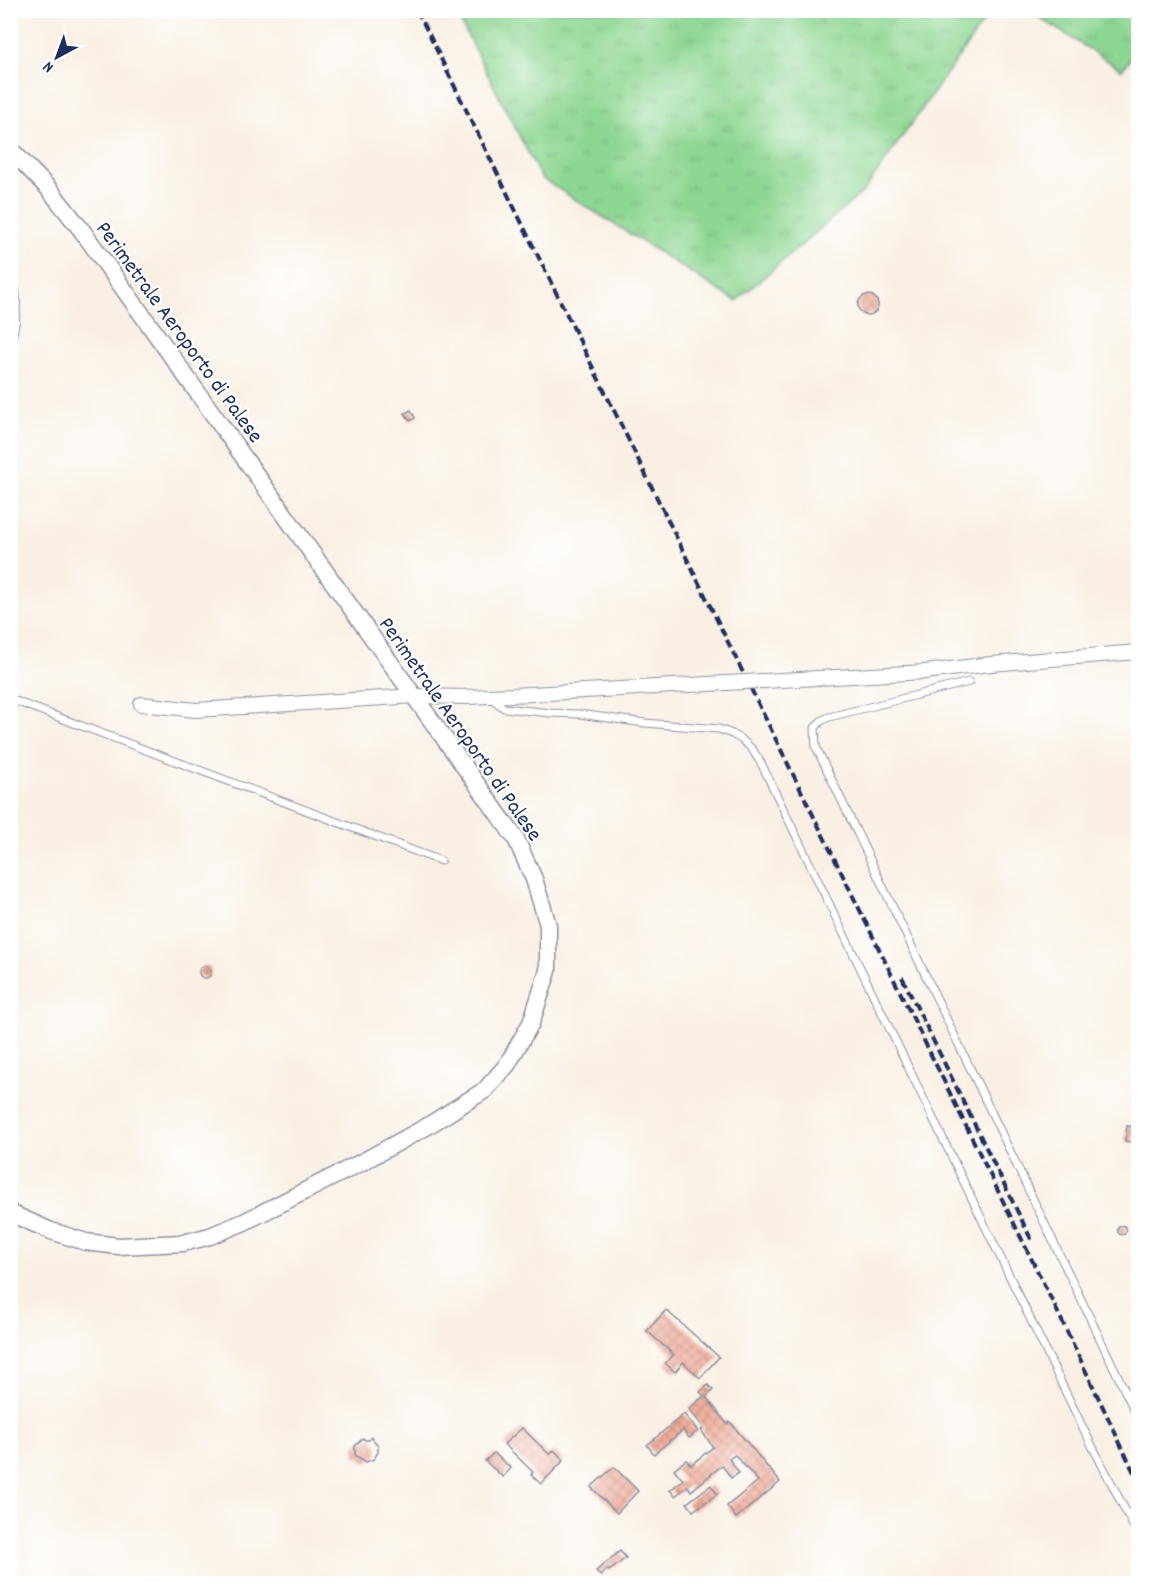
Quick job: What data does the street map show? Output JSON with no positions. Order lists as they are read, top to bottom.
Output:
{
  "streets": {
    "street": ["Perimetrale Aeroporto di Palese"]
  },
  "north": "bottom left"
}
